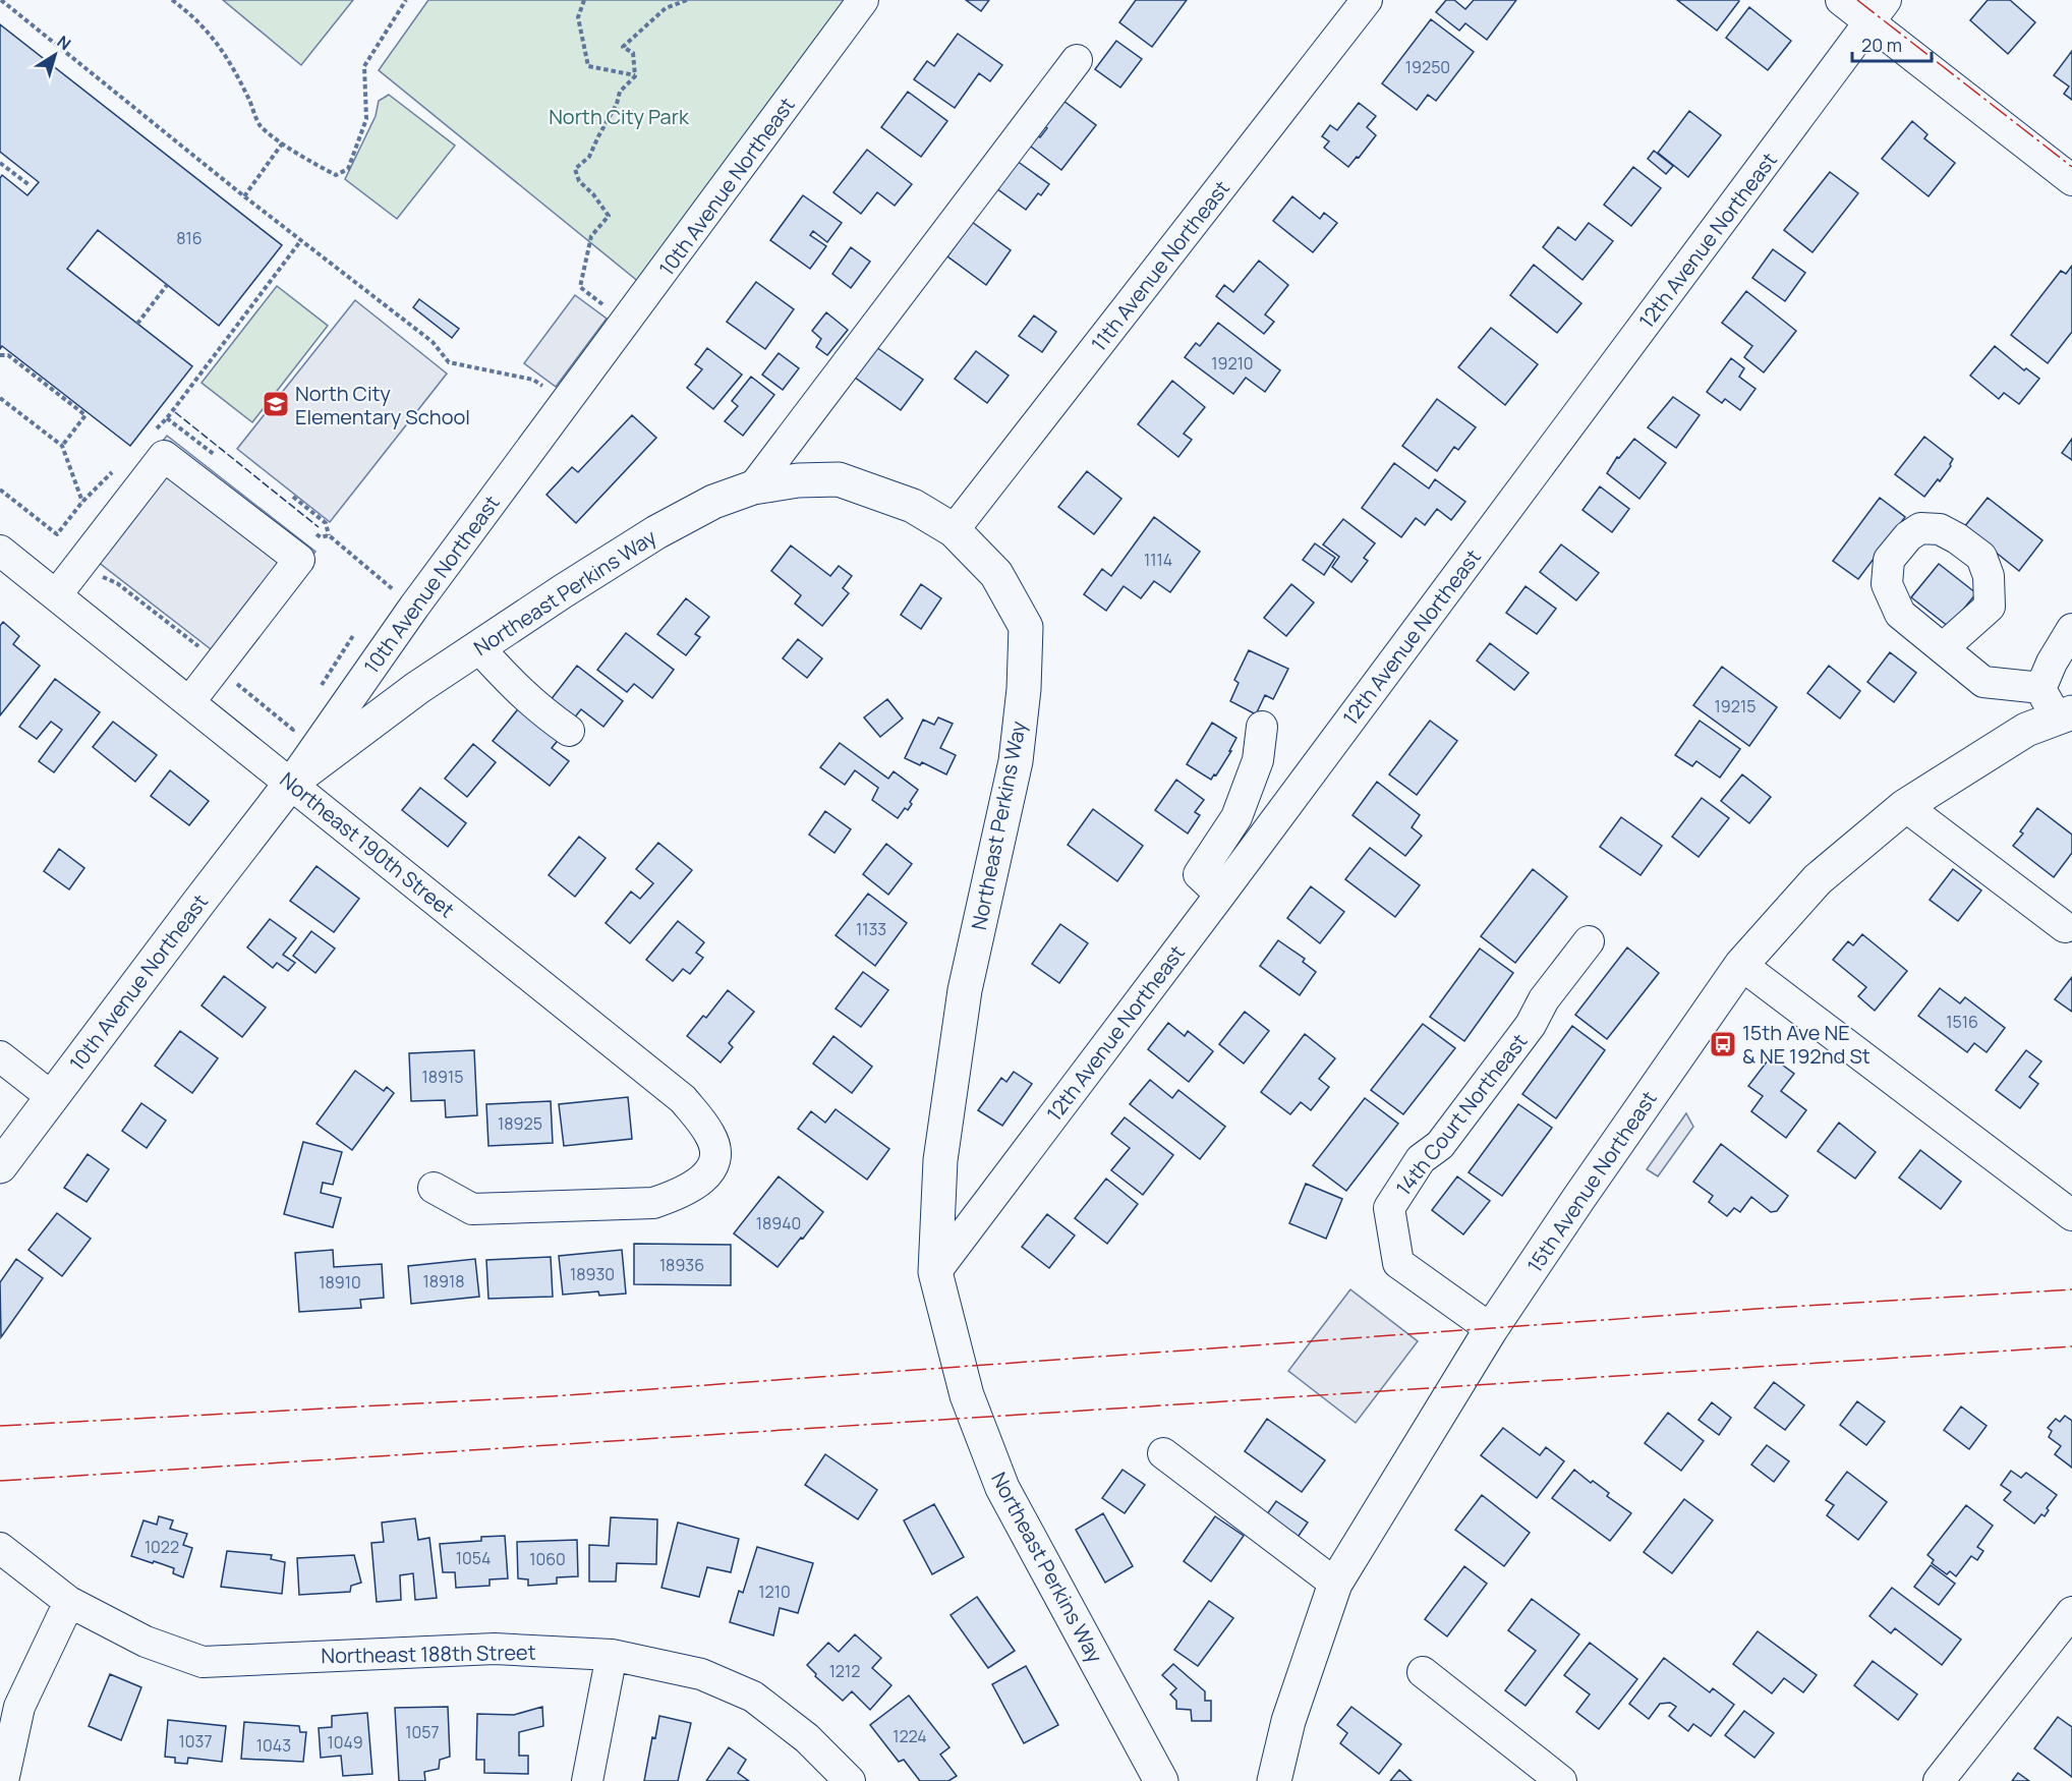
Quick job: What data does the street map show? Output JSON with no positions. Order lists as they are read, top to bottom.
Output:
{
  "streets": {
    "main road": ["10th Avenue Northeast", "Northeast Perkins Way", "15th Avenue Northeast"],
    "street": [
      "12th Avenue Northeast",
      "11th Avenue Northeast",
      "Northeast 190th Street",
      "14th Court Northeast",
      "Northeast 188th Street"
    ]
  },
  "crossings": [
    ["10th Avenue Northeast", "Northeast Perkins Way"],
    ["10th Avenue Northeast", "Northeast 190th Street"],
    ["12th Avenue Northeast", "Northeast Perkins Way"],
    ["11th Avenue Northeast", "Northeast Perkins Way"],
    ["Northeast Perkins Way", "Northeast 190th Street"],
    ["14th Court Northeast", "15th Avenue Northeast"]
  ],
  "parks": ["North City Park"],
  "places": {
    "school or university": ["North City Elementary School"],
    "bus stop": ["15th Ave NE & NE 192nd St"]
  },
  "house_numbers": [
    "19250",
    "816",
    "19210",
    "1114",
    "19215",
    "1133",
    "1516",
    "18915",
    "18925",
    "18940",
    "18936",
    "18930",
    "18918",
    "18910",
    "1022",
    "1054",
    "1060",
    "1210",
    "1212",
    "1057",
    "1224",
    "1037",
    "1049",
    "1043"
  ],
  "scale_bar": "20 m",
  "north": "top right"
}
